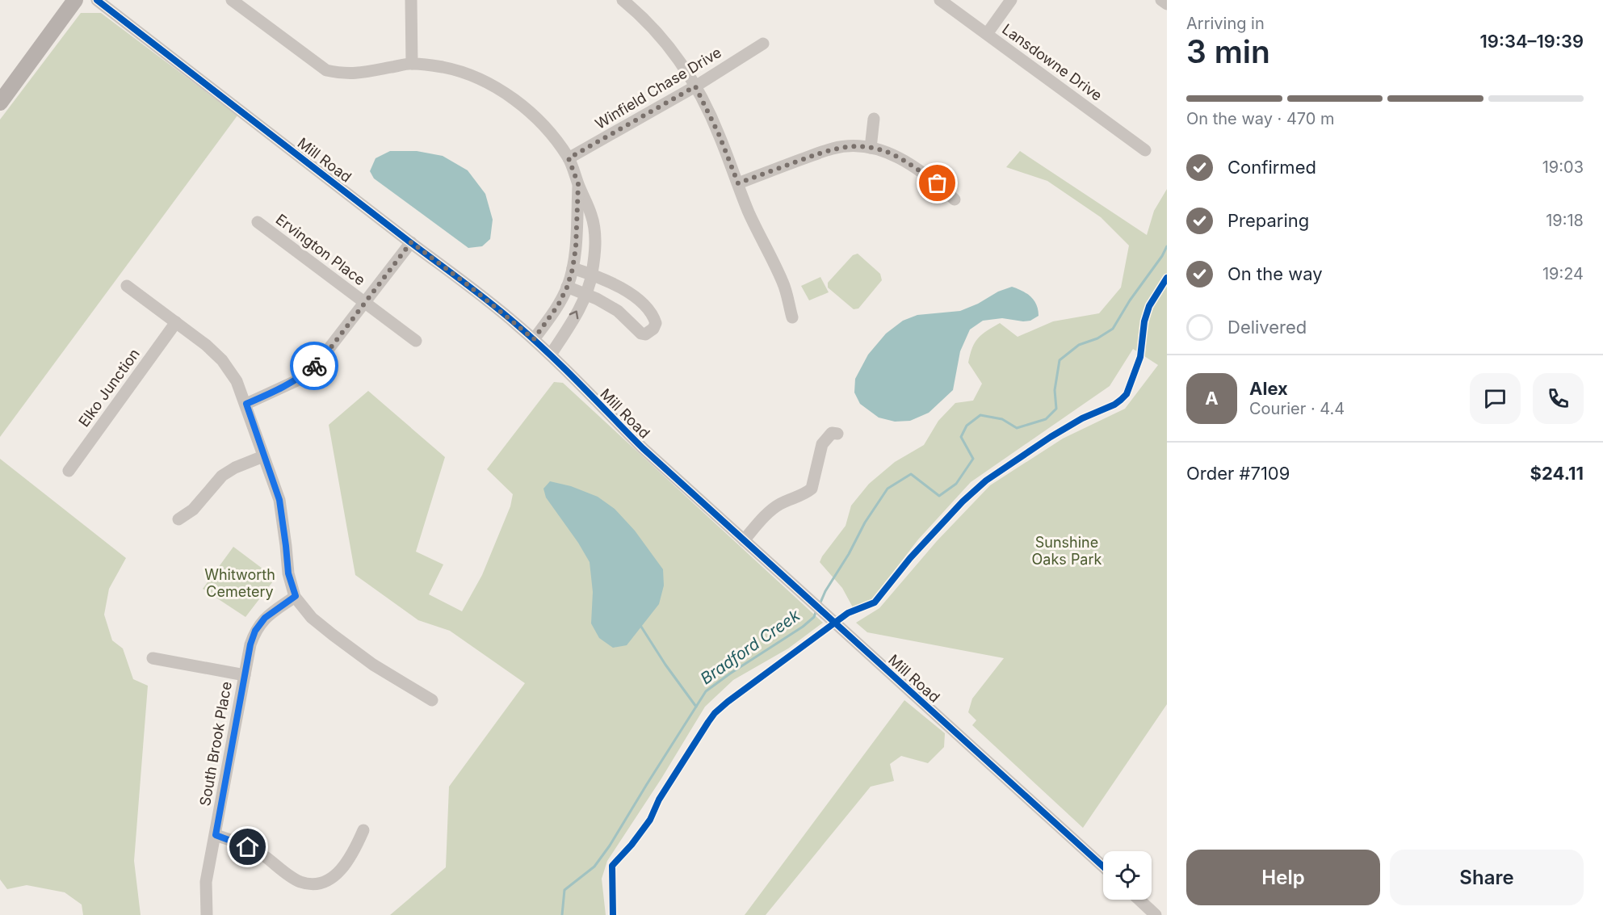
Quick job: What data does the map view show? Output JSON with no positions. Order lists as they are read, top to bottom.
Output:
{
  "streets": {
    "street": [
      "Lansdowne Drive",
      "Winfield Chase Drive",
      "Mill Road",
      "Ervington Place",
      "Elko Junction",
      "South Brook Place"
    ]
  },
  "water": ["Bradford Creek"],
  "parks": ["Sunshine Oaks Park", "Whitworth Cemetery"],
  "page": {
    "heading": ["3 min", "Arriving in", "19:34–19:39"],
    "panel": [
      "Alex",
      "Courier · 4.4",
      "Order #7109",
      "$24.11"
    ],
    "bar": "On the way · 470 m",
    "list": [
      ["Confirmed", "19:03"],
      ["Preparing", "19:18"],
      ["On the way", "19:24"],
      "Delivered"
    ],
    "round": "A",
    "buttons": ["Help", "Share"]
  }
}
